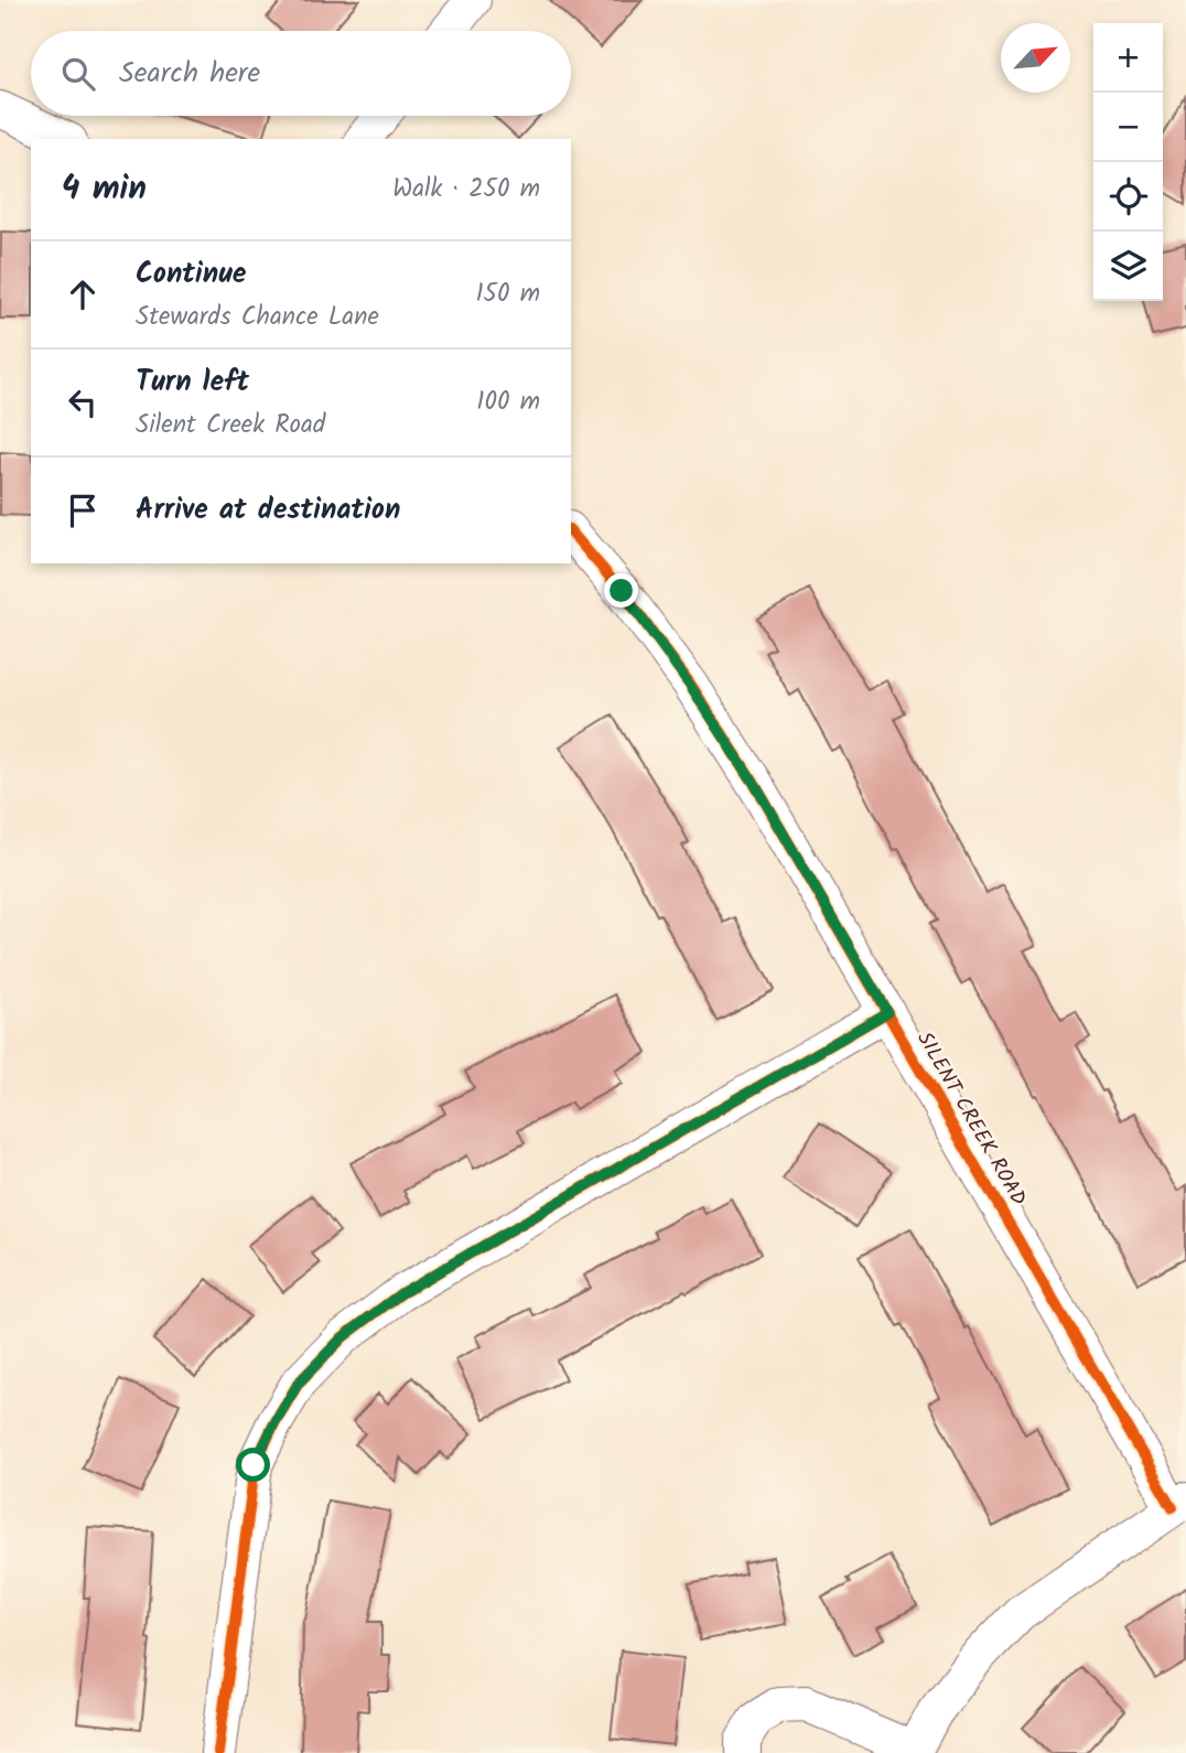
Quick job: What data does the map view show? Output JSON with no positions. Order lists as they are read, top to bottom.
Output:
{
  "streets": {
    "street": ["SILENT CREEK ROAD"]
  },
  "north": "top right",
  "page": {
    "map_buttons": ["+", "−"],
    "search": "Search here",
    "heading": ["4 min", "Walk · 250 m"],
    "list": [
      ["Continue", "Stewards Chance Lane", "150 m"],
      ["Turn left", "Silent Creek Road", "100 m"],
      "Arrive at destination"
    ]
  }
}
